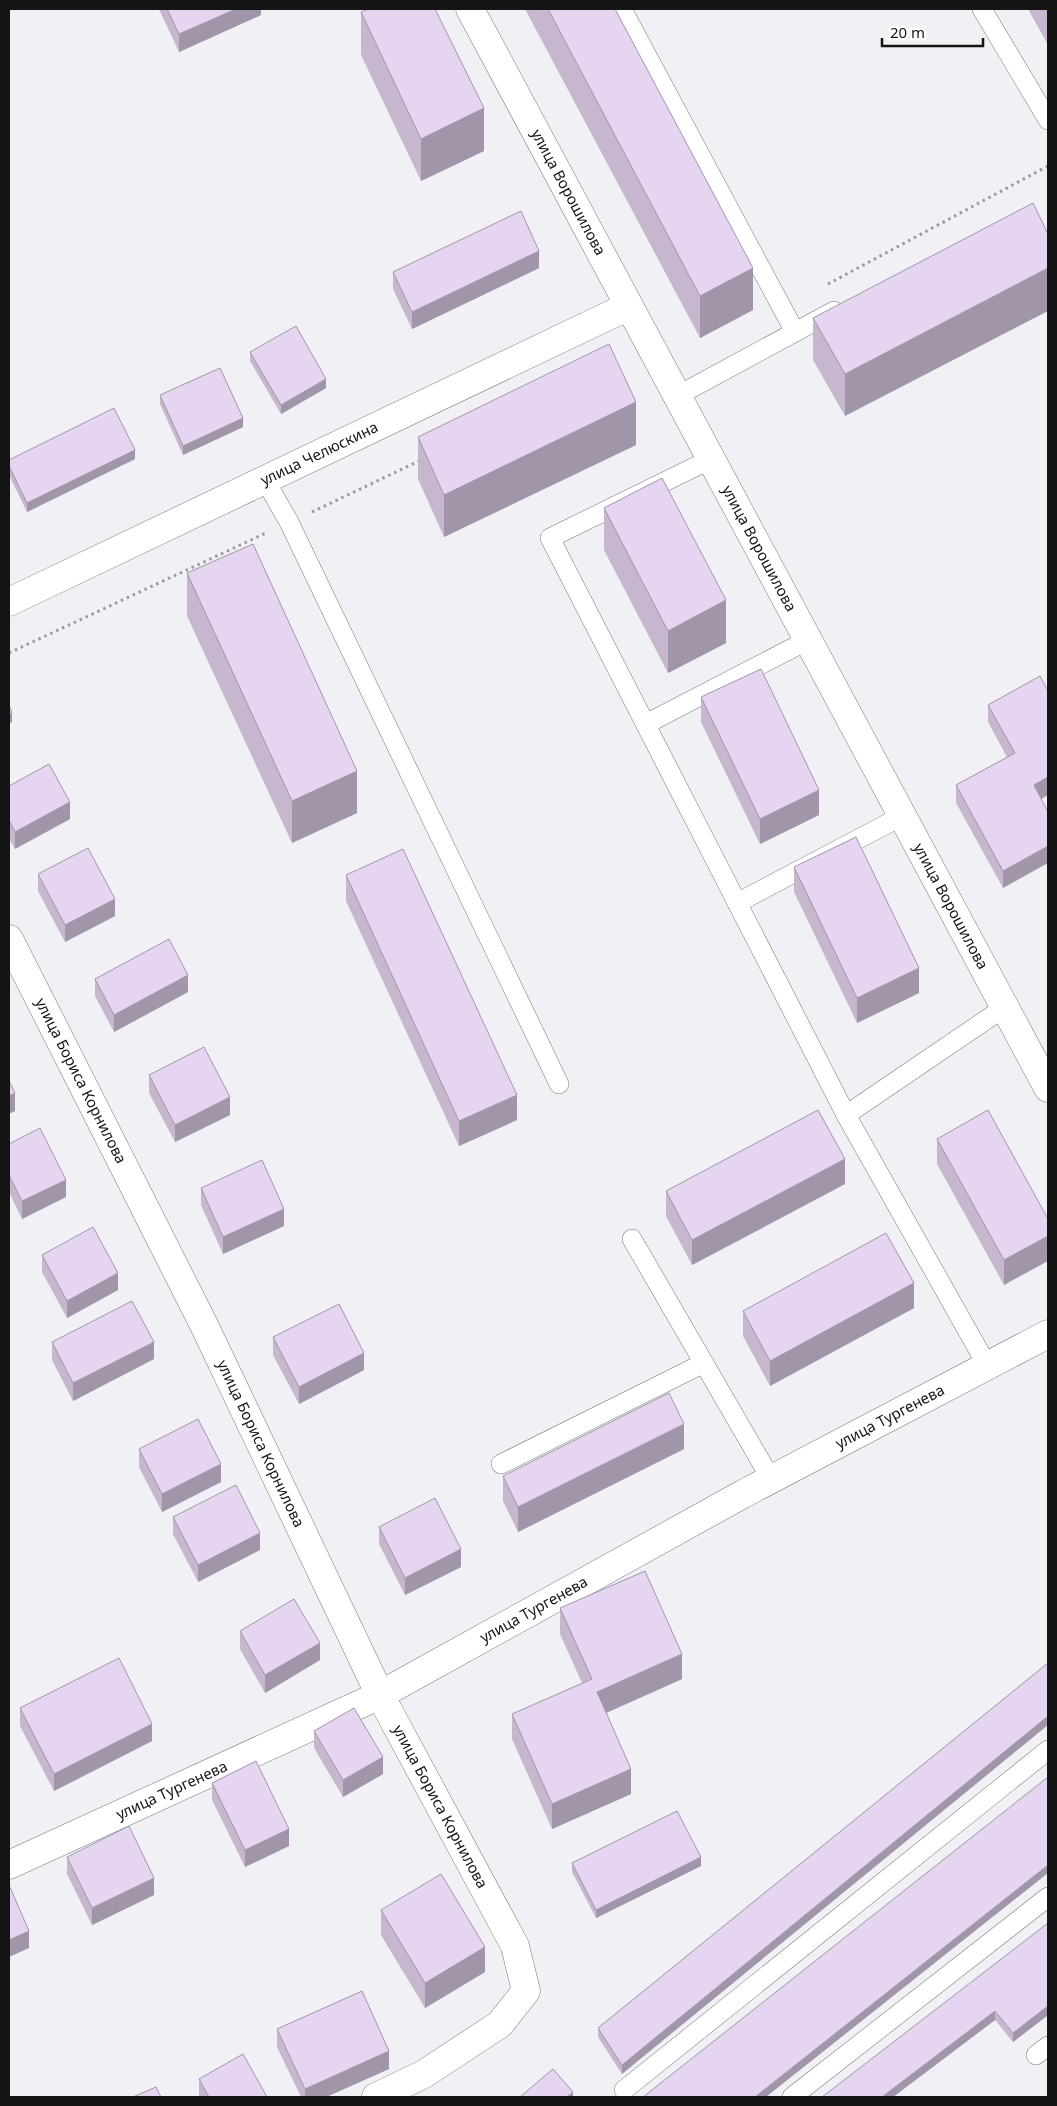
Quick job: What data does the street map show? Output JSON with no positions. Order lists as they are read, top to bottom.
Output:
{
  "streets": {
    "street": [
      "улица Ворошилова",
      "улица Челюскина",
      "улица Бориса Корнилова",
      "улица Тургенева"
    ]
  },
  "crossings": [
    ["улица Ворошилова", "улица Челюскина"],
    ["улица Бориса Корнилова", "улица Тургенева"]
  ],
  "scale_bar": "20 m"
}
